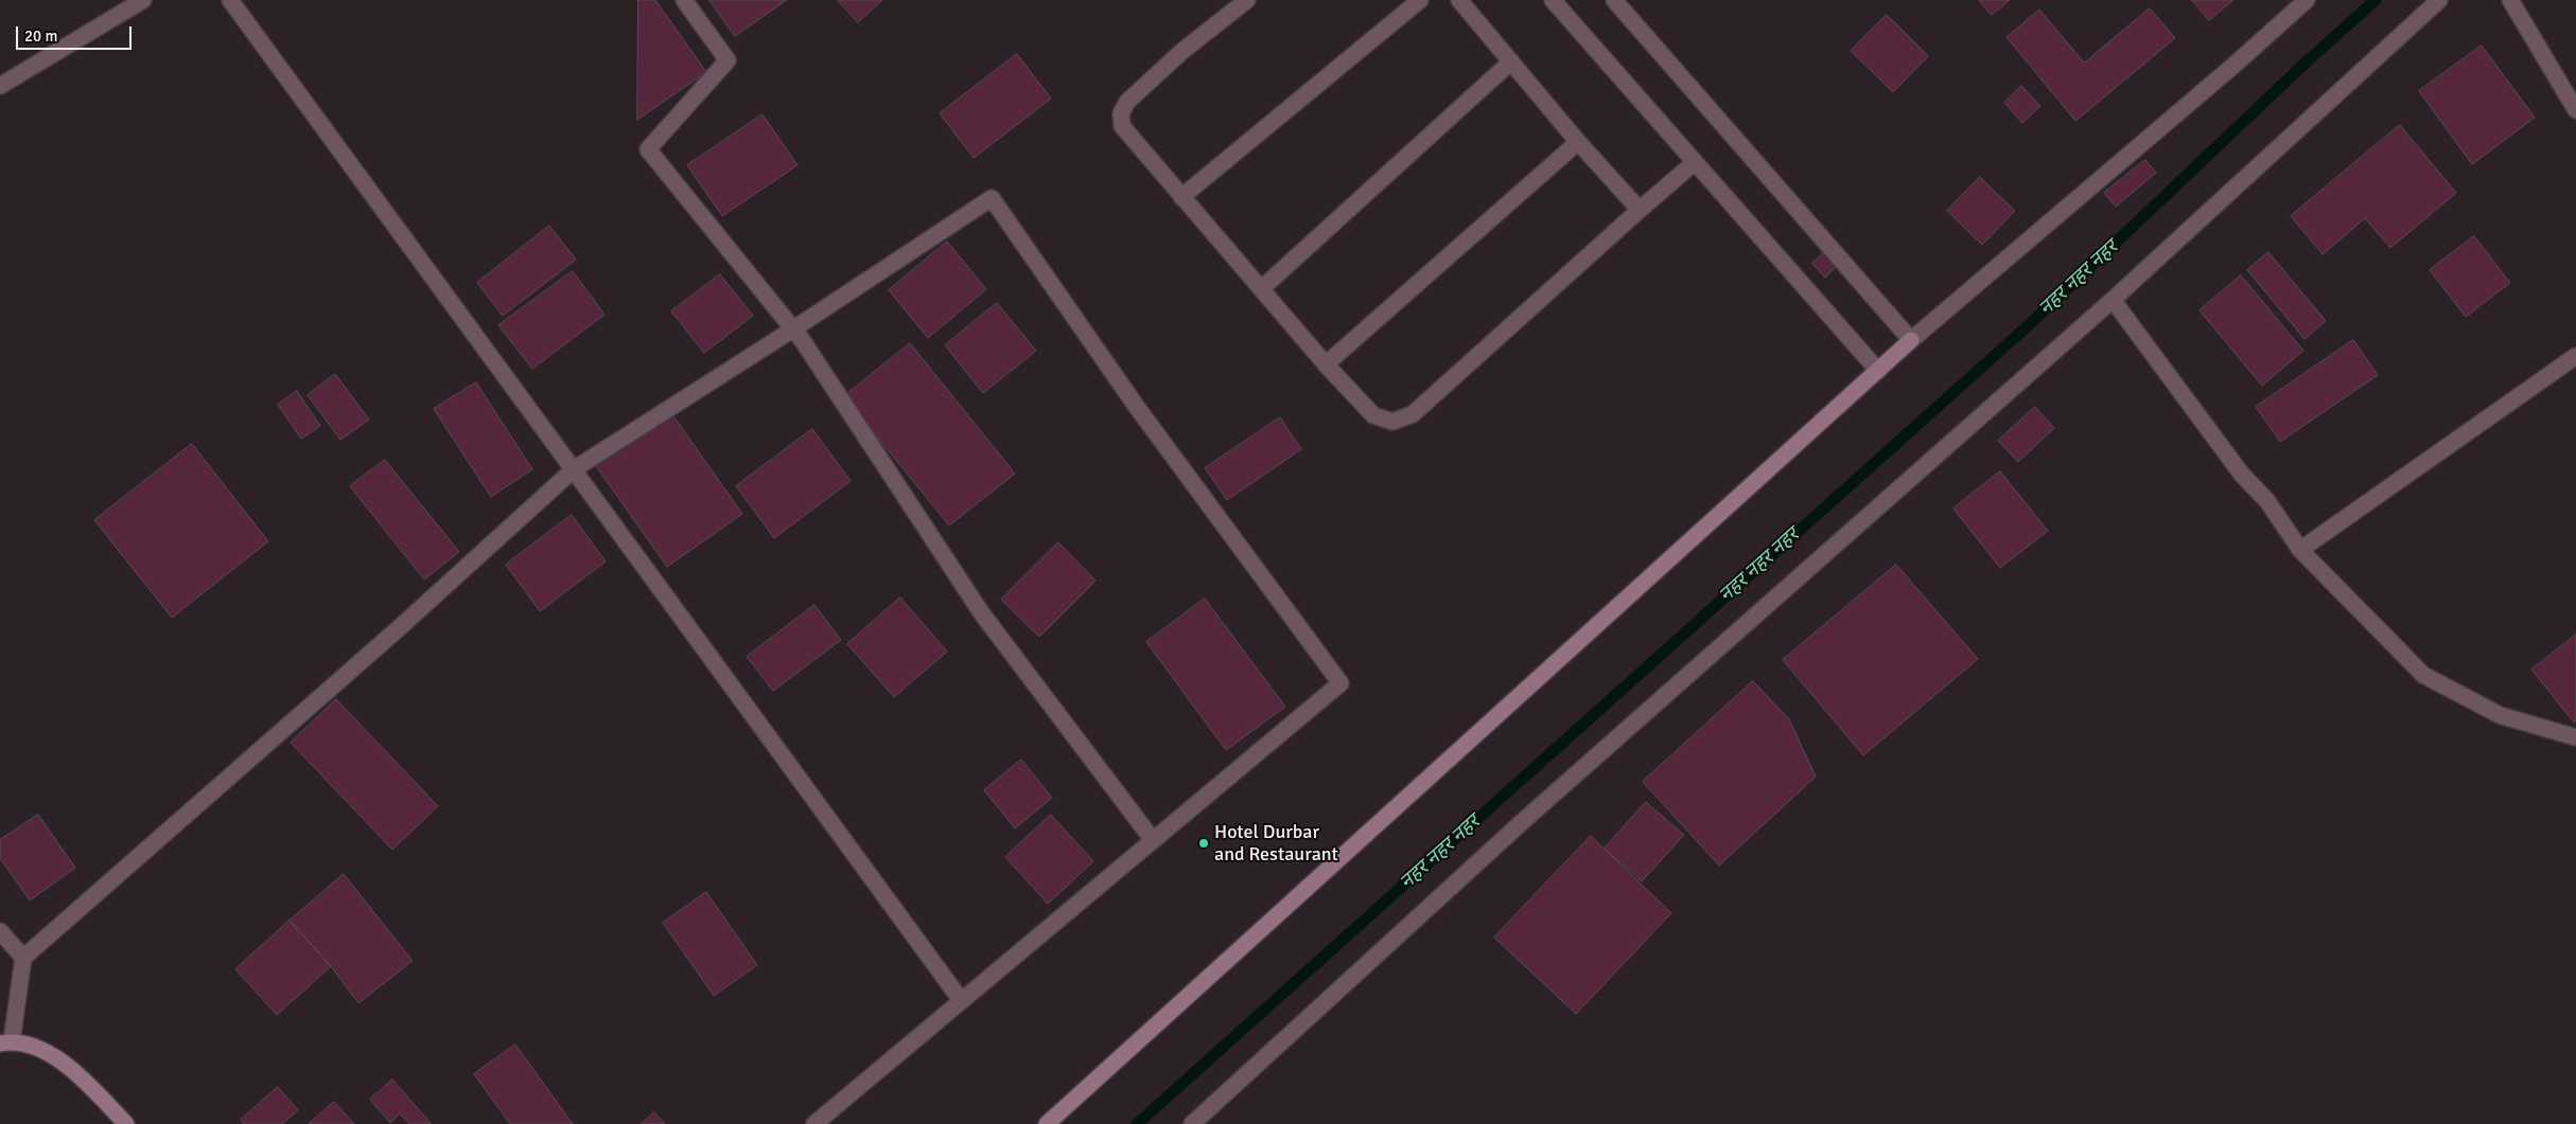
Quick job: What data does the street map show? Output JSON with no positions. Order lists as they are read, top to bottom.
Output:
{
  "water": ["नहर नहर नहर"],
  "places": ["Hotel Durbar and Restaurant"],
  "scale_bar": "20 m"
}
